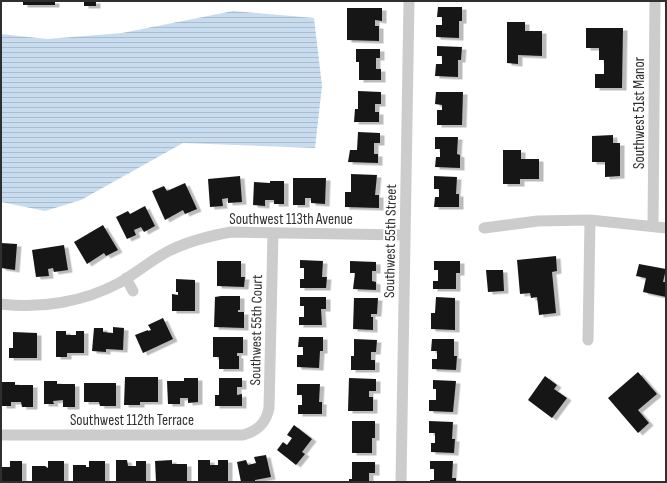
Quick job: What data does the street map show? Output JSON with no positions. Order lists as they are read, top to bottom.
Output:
{
  "streets": {
    "street": [
      "Southwest 51st Manor",
      "Southwest 113th Avenue",
      "Southwest 55th Street",
      "Southwest 55th Court",
      "Southwest 112th Terrace"
    ]
  },
  "crossings": [
    ["Southwest 113th Avenue", "Southwest 55th Street"],
    ["Southwest 113th Avenue", "Southwest 55th Court"],
    ["Southwest 55th Court", "Southwest 112th Terrace"]
  ]
}
